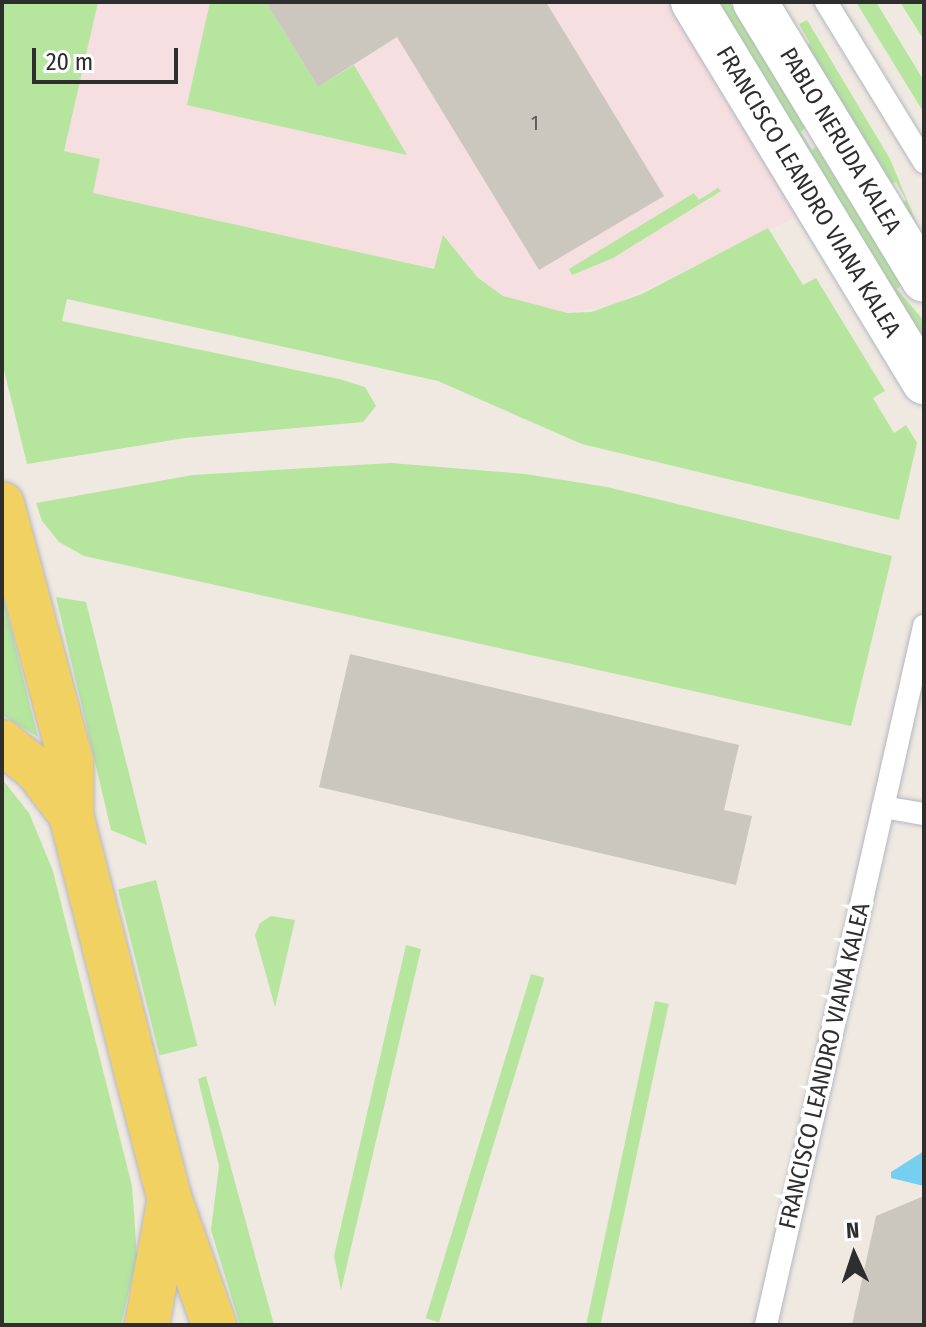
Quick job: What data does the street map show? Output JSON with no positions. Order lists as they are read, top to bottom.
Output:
{
  "streets": {
    "street": ["PABLO NERUDA KALEA", "FRANCISCO LEANDRO VIANA KALEA"]
  },
  "house_numbers": ["1"],
  "scale_bar": "20 m",
  "north": "top"
}
